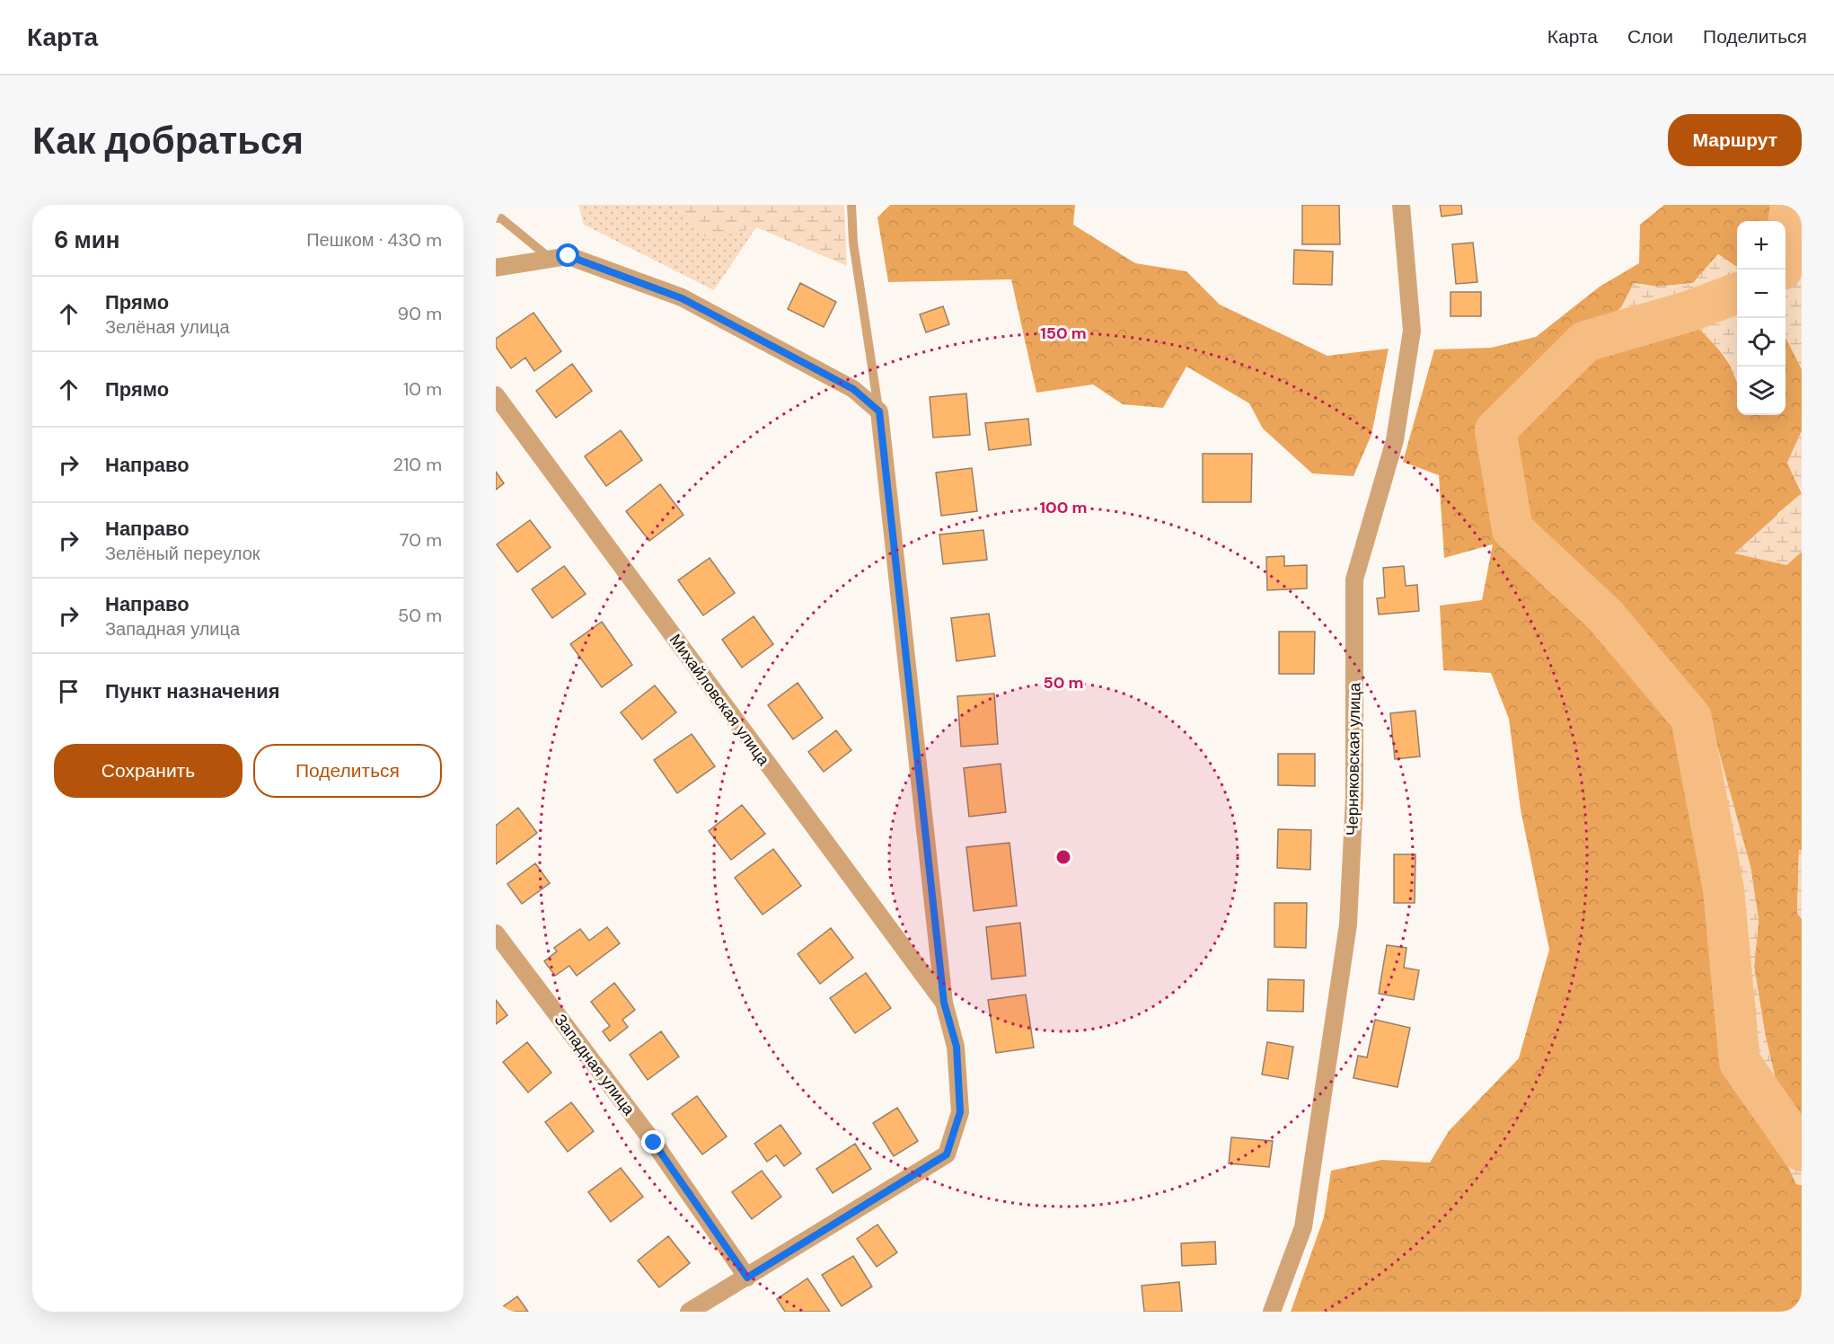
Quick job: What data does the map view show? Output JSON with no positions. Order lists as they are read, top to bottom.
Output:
{
  "streets": {
    "street": ["Михайловская улица", "Черняковская улица", "Западная улица"]
  },
  "page": {
    "header": "Карта",
    "nav": ["Карта", "Слои", "Поделиться"],
    "buttons": [
      "Маршрут",
      ["Сохранить", "Поделиться"]
    ],
    "title": "Как добраться",
    "heading": ["6 мин", "Пешком · 430 m"],
    "map_buttons": ["+", "−"],
    "list": [
      ["Прямо", "Зелёная улица", "90 m"],
      ["Прямо", "10 m"],
      ["Направо", "210 m"],
      ["Направо", "Зелёный переулок", "70 m"],
      ["Направо", "Западная улица", "50 m"],
      "Пункт назначения"
    ]
  },
  "rings": ["150 m", "100 m", "50 m"]
}
